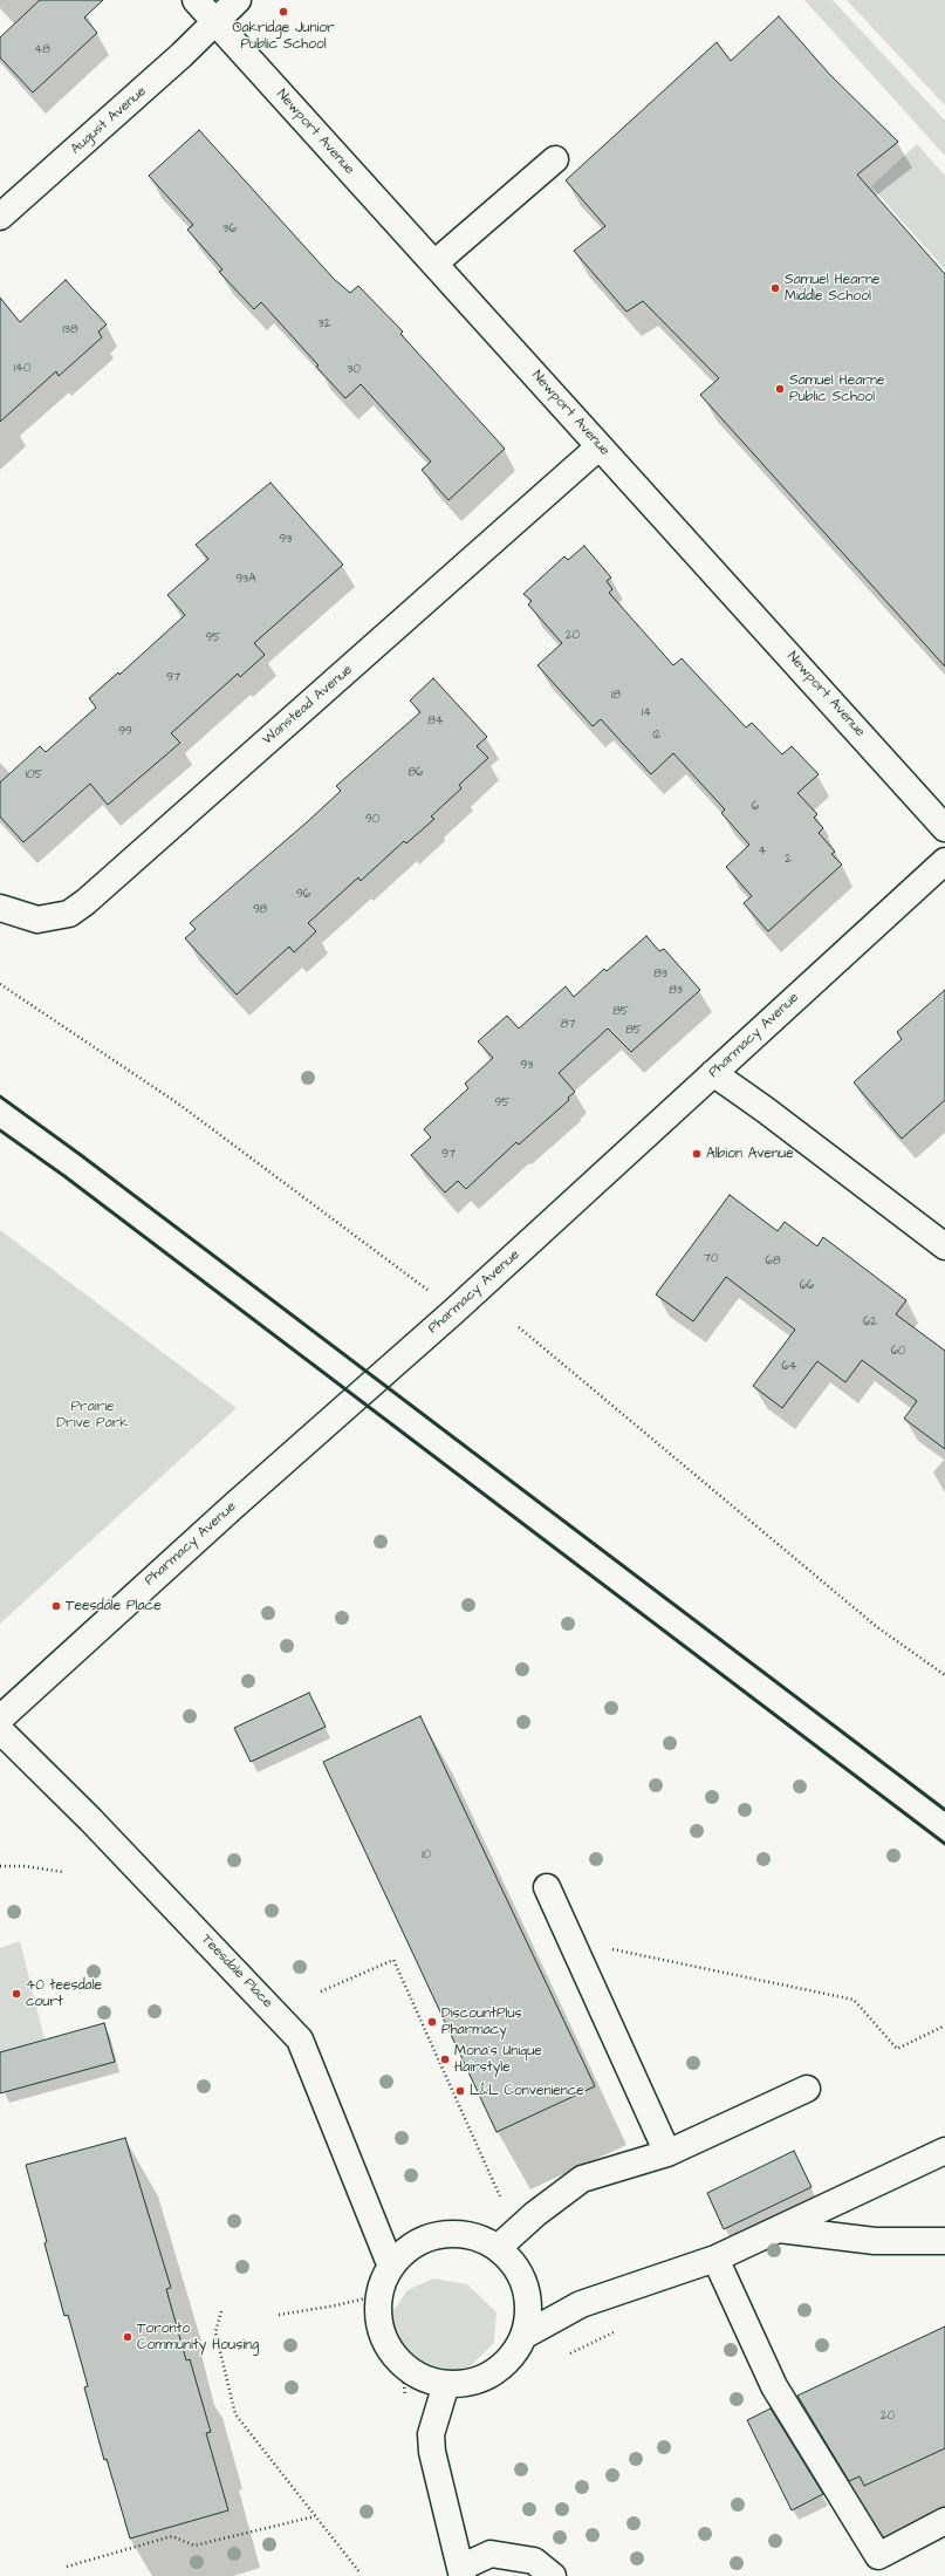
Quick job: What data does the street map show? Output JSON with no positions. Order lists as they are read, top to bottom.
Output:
{
  "streets": {
    "street": [
      "August Avenue",
      "Newport Avenue",
      "Wanstead Avenue",
      "Pharmacy Avenue",
      "Teesdale Place"
    ]
  },
  "crossings": [
    ["August Avenue", "Newport Avenue"],
    ["Newport Avenue", "Wanstead Avenue"]
  ],
  "parks": ["Prairie Drive Park"],
  "places": [
    "Oakridge Junior Public School",
    "Samuel Hearne Middle School",
    "Samuel Hearne Public School",
    "Albion Avenue",
    "Teesdale Place",
    "40 teesdale court",
    "DiscountPlus Pharmacy",
    "Mona's Unique Hairstyle",
    "L&L Convenience",
    "Toronto Community Housing"
  ],
  "house_numbers": [
    "48",
    "36",
    "32",
    "138",
    "140",
    "30",
    "93",
    "93A",
    "20",
    "95",
    "97",
    "18",
    "14",
    "84",
    "99",
    "12",
    "86",
    "105",
    "6",
    "90",
    "4",
    "2",
    "96",
    "98",
    "83",
    "83",
    "85",
    "87",
    "85",
    "93",
    "95",
    "97",
    "70",
    "68",
    "66",
    "62",
    "60",
    "64",
    "10",
    "20"
  ]
}
